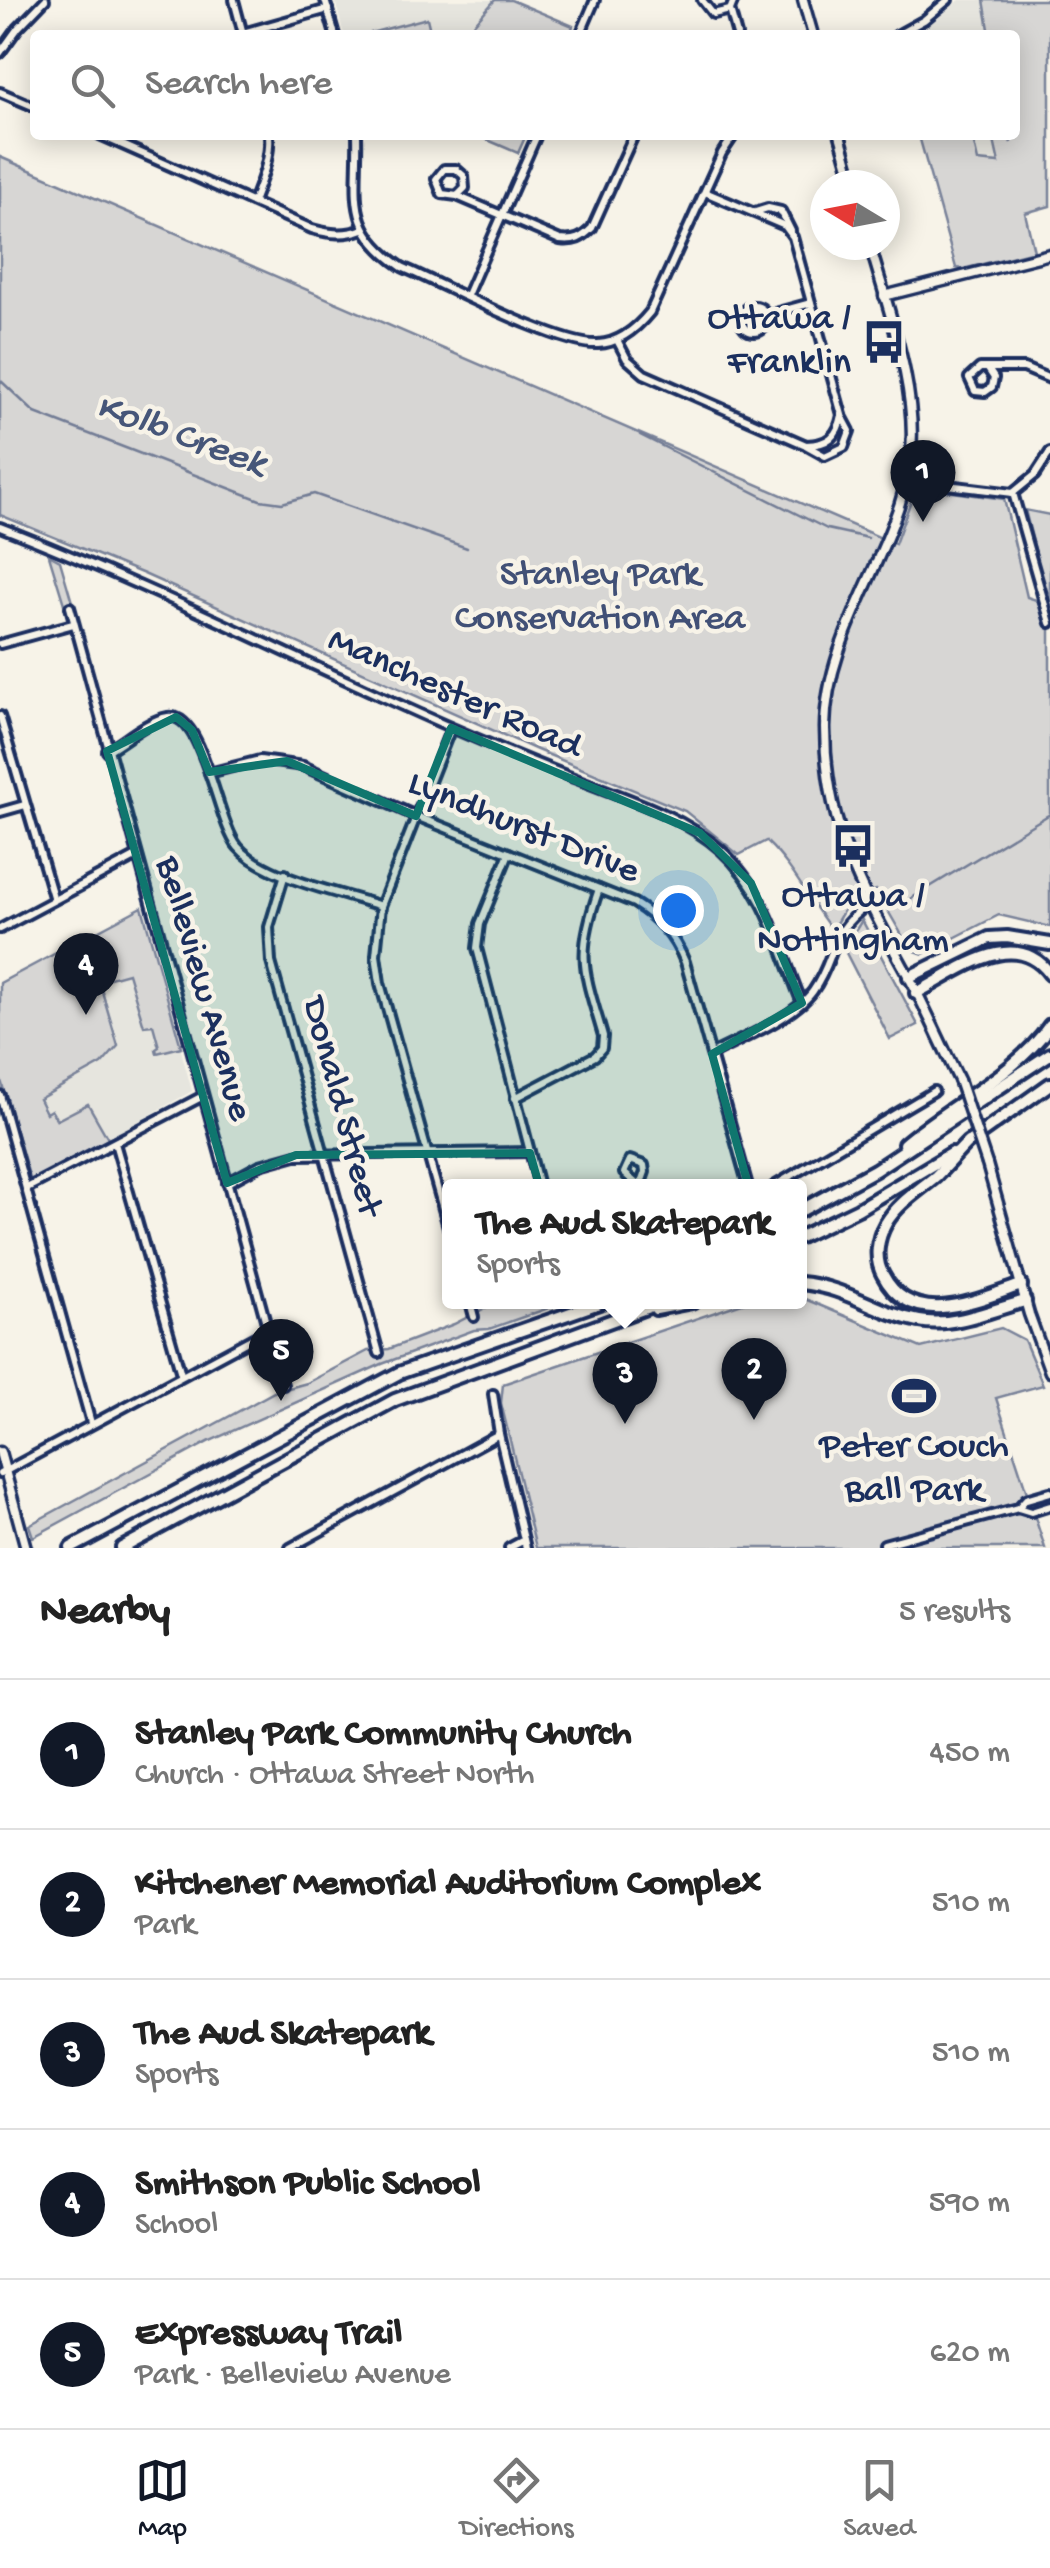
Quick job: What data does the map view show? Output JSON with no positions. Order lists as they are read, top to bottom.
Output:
{
  "streets": {
    "street": [
      "Manchester Road",
      "Lyndhurst Drive",
      "Belleview Avenue",
      "Donald Street"
    ]
  },
  "water": ["Kolb Creek"],
  "parks": ["Stanley Park Conservation Area"],
  "places": {
    "bus stop": ["Ottawa / Franklin", "Ottawa / Nottingham"],
    "sports": ["Peter Couch Ball Park"]
  },
  "north": "left",
  "page": {
    "search": "Search here",
    "pins": [
      "1",
      "4",
      "5",
      "2",
      "3"
    ],
    "popup": ["The Aud Skatepark", "Sports"],
    "heading": ["Nearby", "5 results"],
    "list": [
      {
        "mark": "1",
        "name": "Stanley Park Community Church",
        "note": "Church · Ottawa Street North",
        "value": "450 m"
      },
      {
        "mark": "2",
        "name": "Kitchener Memorial Auditorium Complex",
        "note": "Park",
        "value": "510 m"
      },
      {
        "mark": "3",
        "name": "The Aud Skatepark",
        "note": "Sports",
        "value": "510 m"
      },
      {
        "mark": "4",
        "name": "Smithson Public School",
        "note": "School",
        "value": "590 m"
      },
      {
        "mark": "5",
        "name": "Expressway Trail",
        "note": "Park · Belleview Avenue",
        "value": "620 m"
      }
    ],
    "nav": ["Map", "Directions", "Saved"]
  }
}
